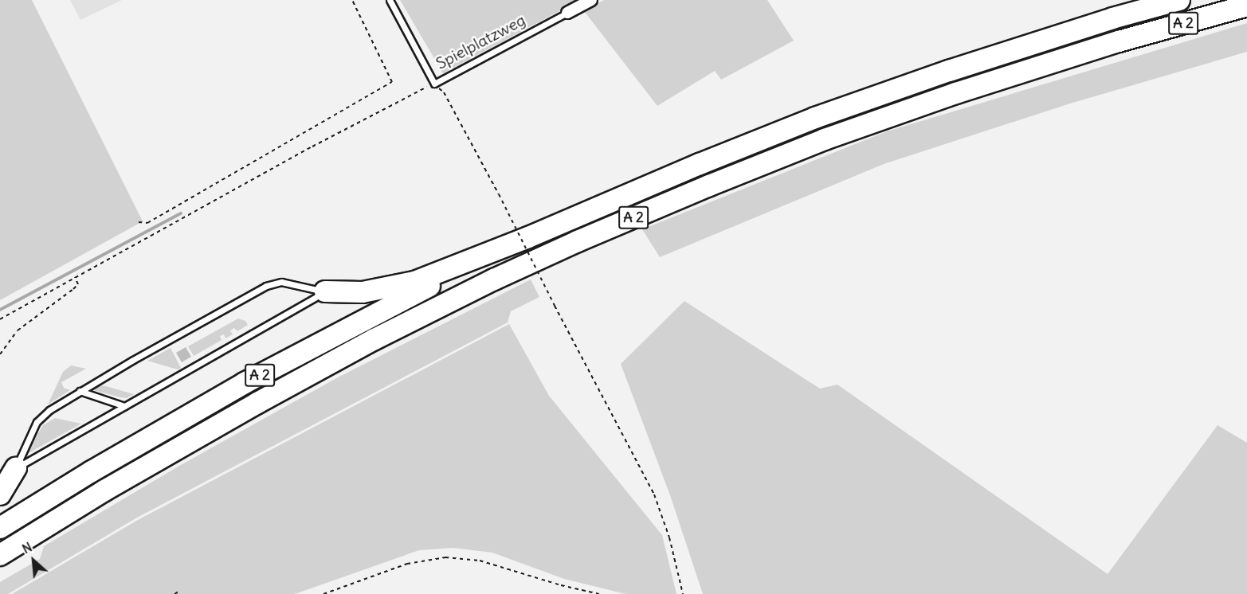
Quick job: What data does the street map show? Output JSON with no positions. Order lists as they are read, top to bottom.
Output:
{
  "streets": {
    "highway": ["A 2"],
    "street": ["Spielplatzweg"]
  },
  "north": "top left"
}
